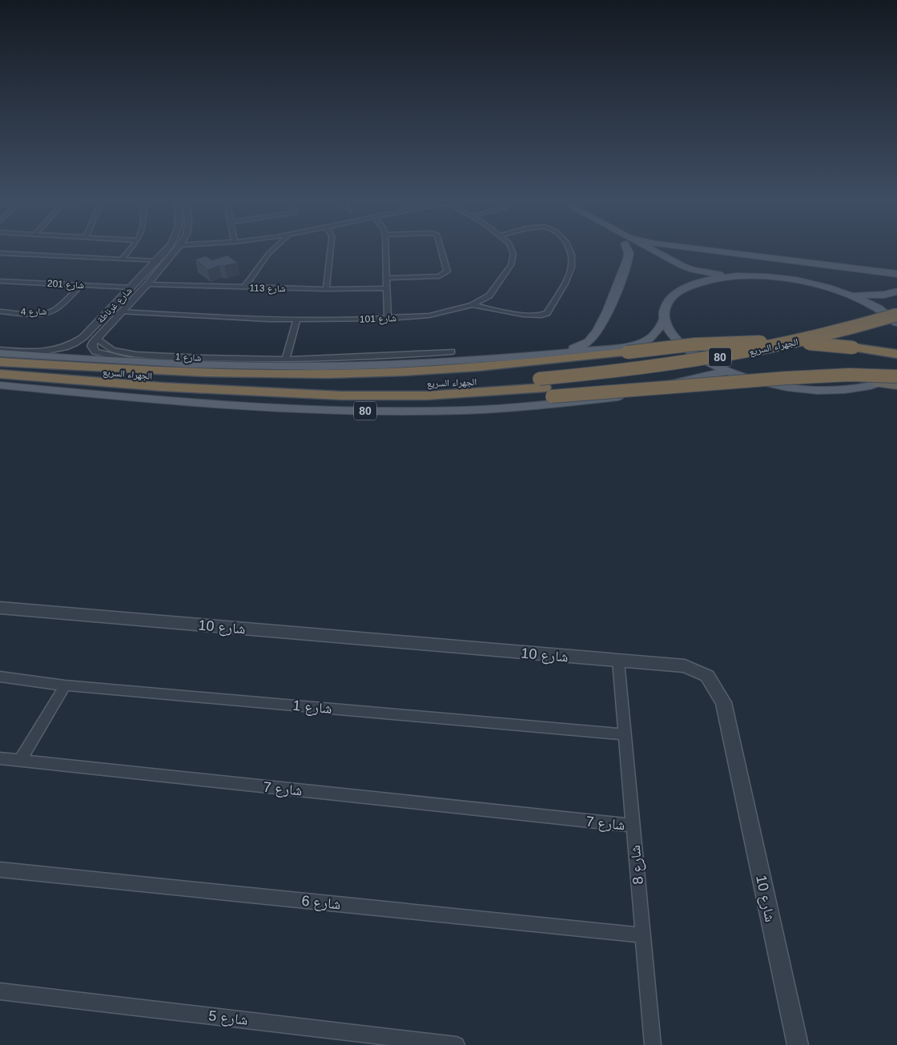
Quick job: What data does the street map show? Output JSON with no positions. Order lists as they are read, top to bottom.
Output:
{
  "streets": {
    "highway": ["الجهراء السريع", "80"],
    "street": [
      "شارع 201",
      "شارع 113",
      "شارع غرناطة",
      "شارع 4",
      "شارع 101",
      "شارع 1",
      "شارع 10",
      "شارع 7",
      "شارع 8",
      "شارع 6",
      "شارع 5"
    ]
  },
  "crossings": [
    ["شارع 201", "شارع غرناطة"],
    ["شارع 201", "شارع 4"],
    ["شارع 113", "شارع غرناطة"],
    ["شارع غرناطة", "شارع 101"],
    ["شارع غرناطة", "الجهراء السريع"],
    ["شارع غرناطة", "شارع 1"],
    ["الجهراء السريع", "80"],
    ["شارع 1", "شارع 8"],
    ["شارع 10", "شارع 8"],
    ["شارع 7", "شارع 8"],
    ["شارع 8", "شارع 6"]
  ]
}
